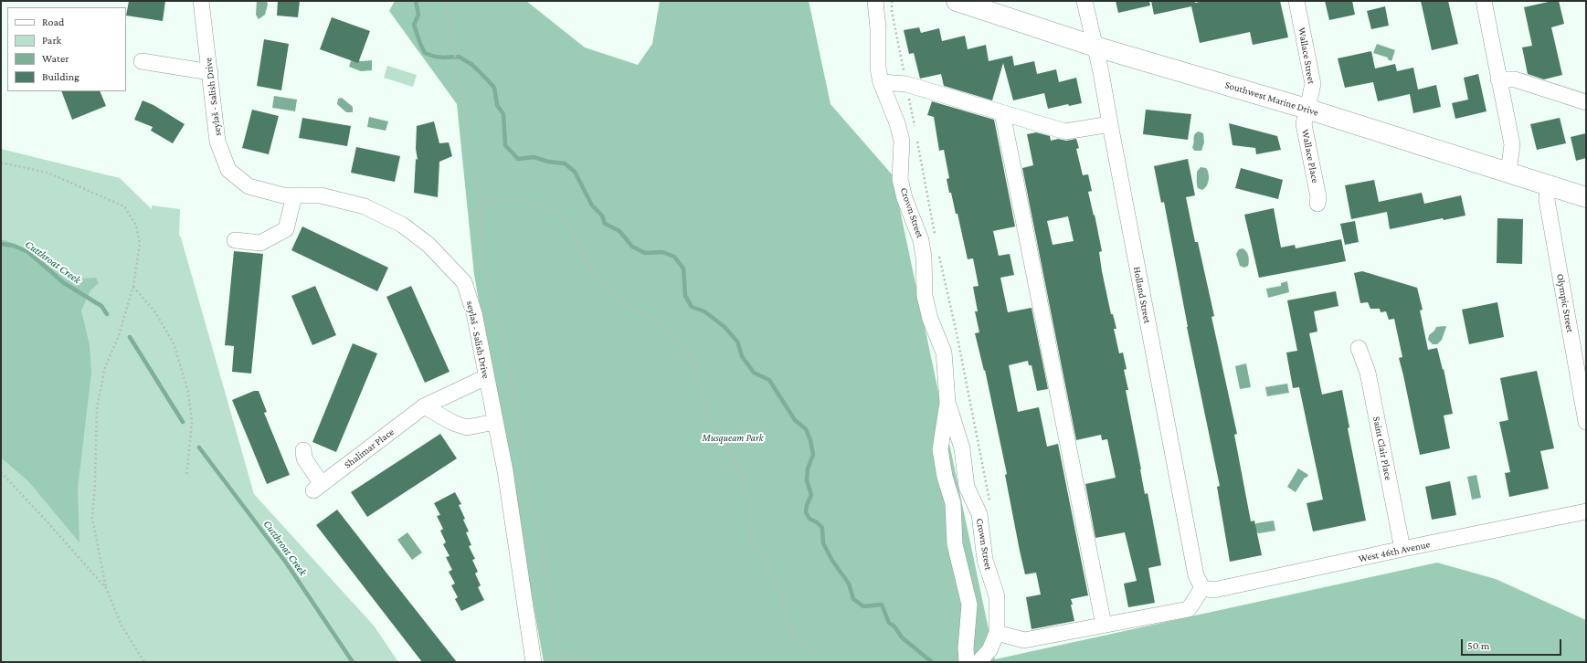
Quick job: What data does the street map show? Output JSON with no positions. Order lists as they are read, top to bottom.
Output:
{
  "streets": {
    "main road": ["Southwest Marine Drive"],
    "street": [
      "Wallace Street",
      "seyləš - Salish Drive",
      "Wallace Place",
      "Crown Street",
      "Holland Street",
      "Olympic Street",
      "Shalimar Place",
      "Saint Clair Place",
      "West 46th Avenue"
    ]
  },
  "crossings": [
    ["Wallace Street", "Southwest Marine Drive"],
    ["Wallace Street", "Wallace Place"],
    ["seyləš - Salish Drive", "Shalimar Place"],
    ["Southwest Marine Drive", "Wallace Place"],
    ["Southwest Marine Drive", "Holland Street"],
    ["Southwest Marine Drive", "Olympic Street"],
    ["Holland Street", "West 46th Avenue"],
    ["Saint Clair Place", "West 46th Avenue"]
  ],
  "water": ["Cutthroat Creek"],
  "parks": ["Musqueam Park"],
  "legend": [
    "Road",
    "Park",
    "Water",
    "Building"
  ],
  "scale_bar": "50 m"
}
